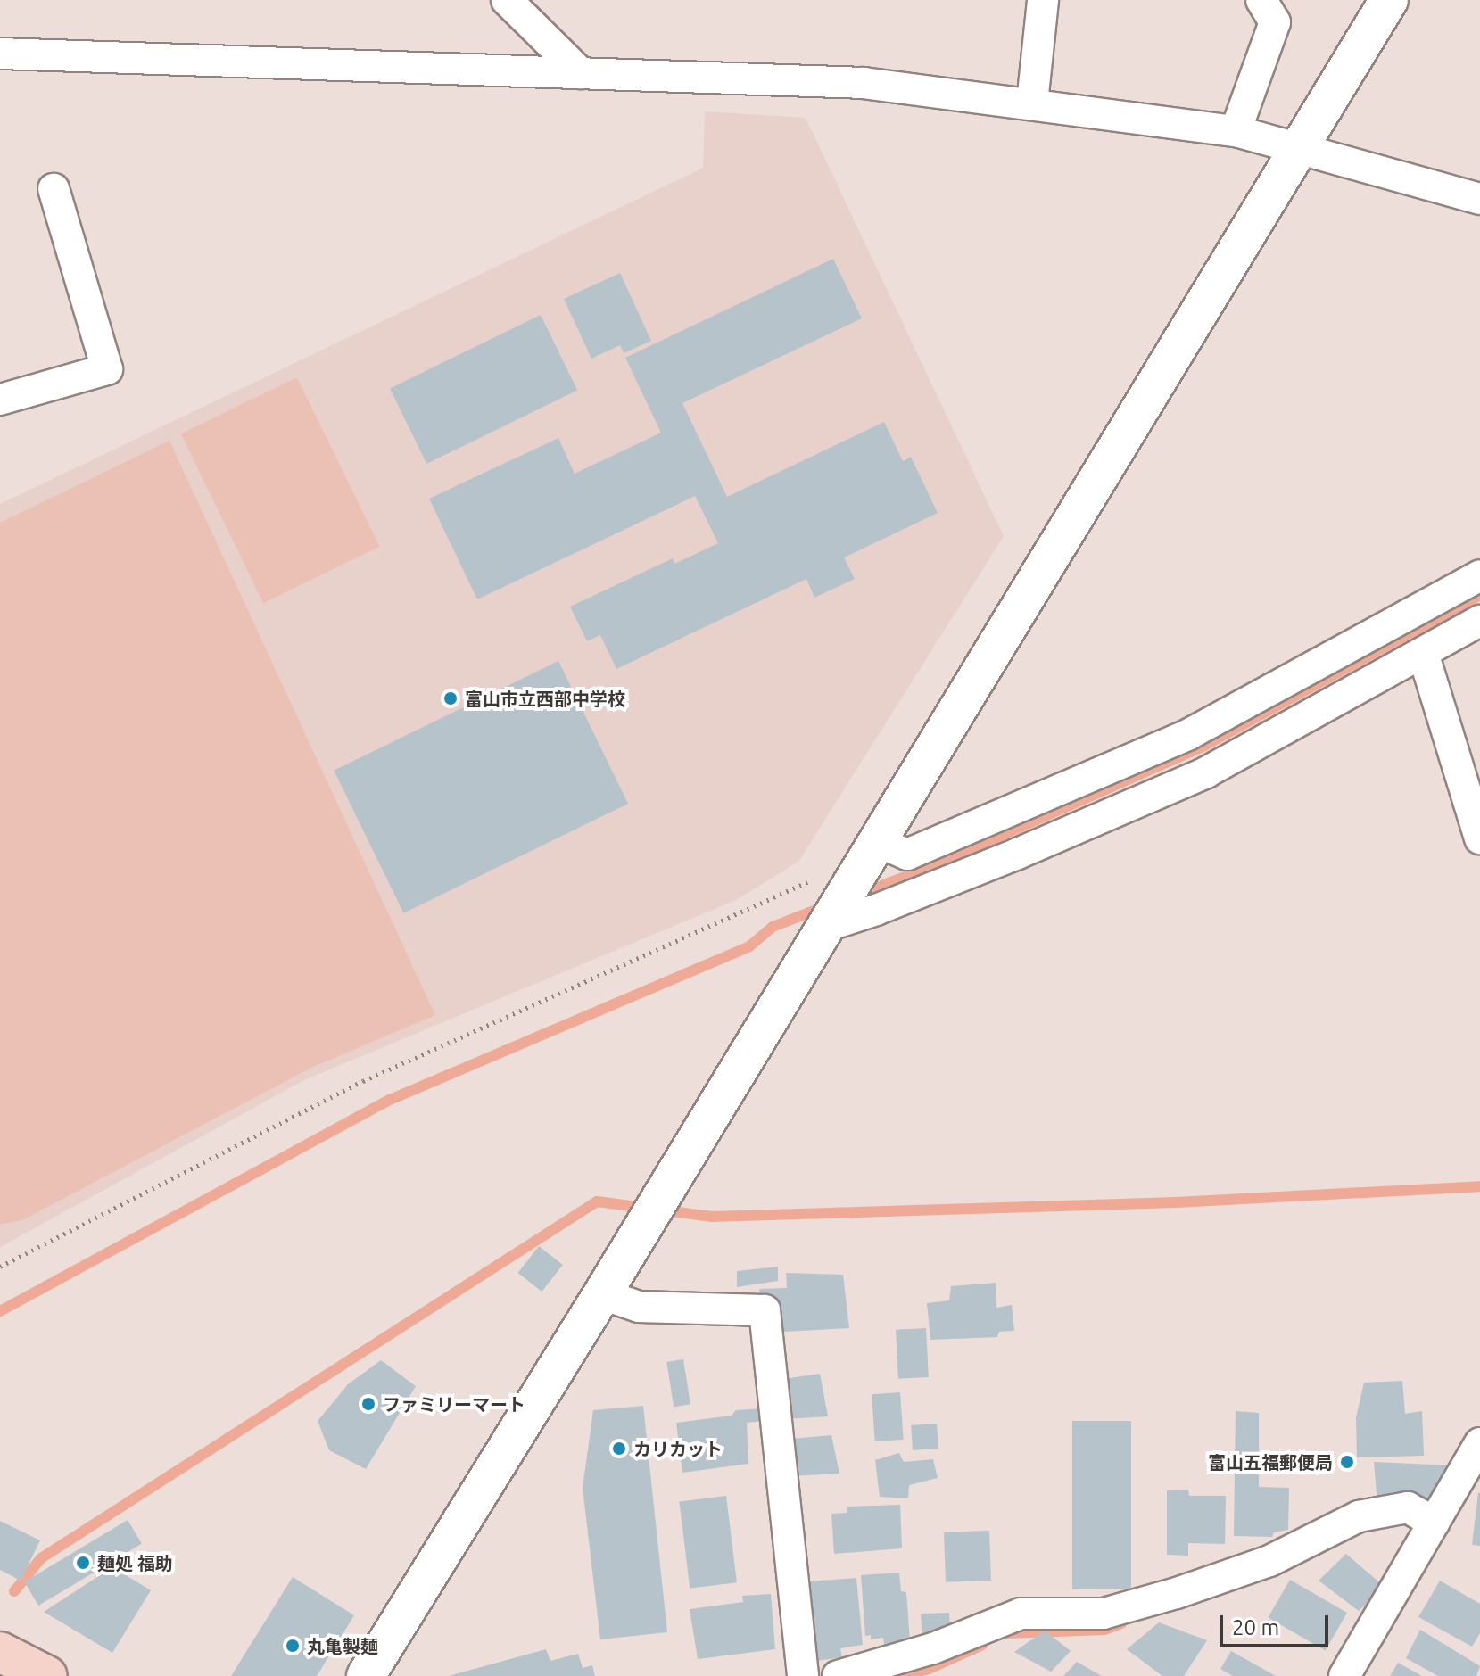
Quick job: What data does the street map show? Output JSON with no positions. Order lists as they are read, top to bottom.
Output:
{
  "places": [
    "富山市立西部中学校",
    "ファミリーマート",
    "カリカット",
    "富山五福郵便局",
    "麺処 福助",
    "丸亀製麺"
  ],
  "scale_bar": "20 m"
}
